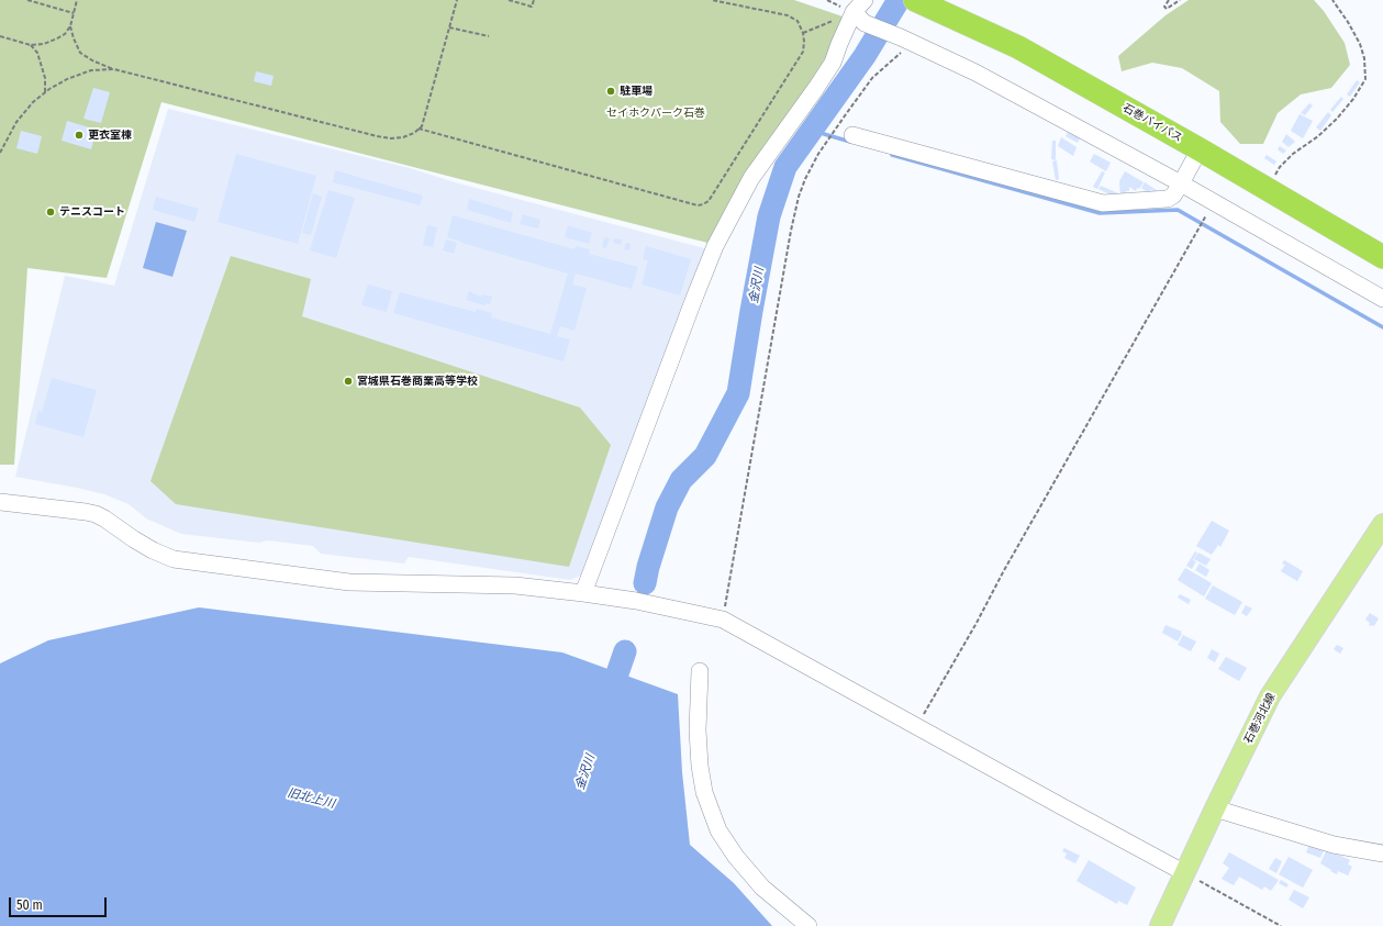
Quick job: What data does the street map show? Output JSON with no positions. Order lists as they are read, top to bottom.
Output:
{
  "streets": {
    "highway": ["石巻バイパス"],
    "main road": ["石巻河北線"]
  },
  "water": ["金沢川", "旧北上川"],
  "parks": ["セイホクパーク石巻"],
  "places": [
    "駐車場",
    "更衣室棟",
    "テニスコート",
    "宮城県石巻商業高等学校"
  ],
  "scale_bar": "50 m"
}
